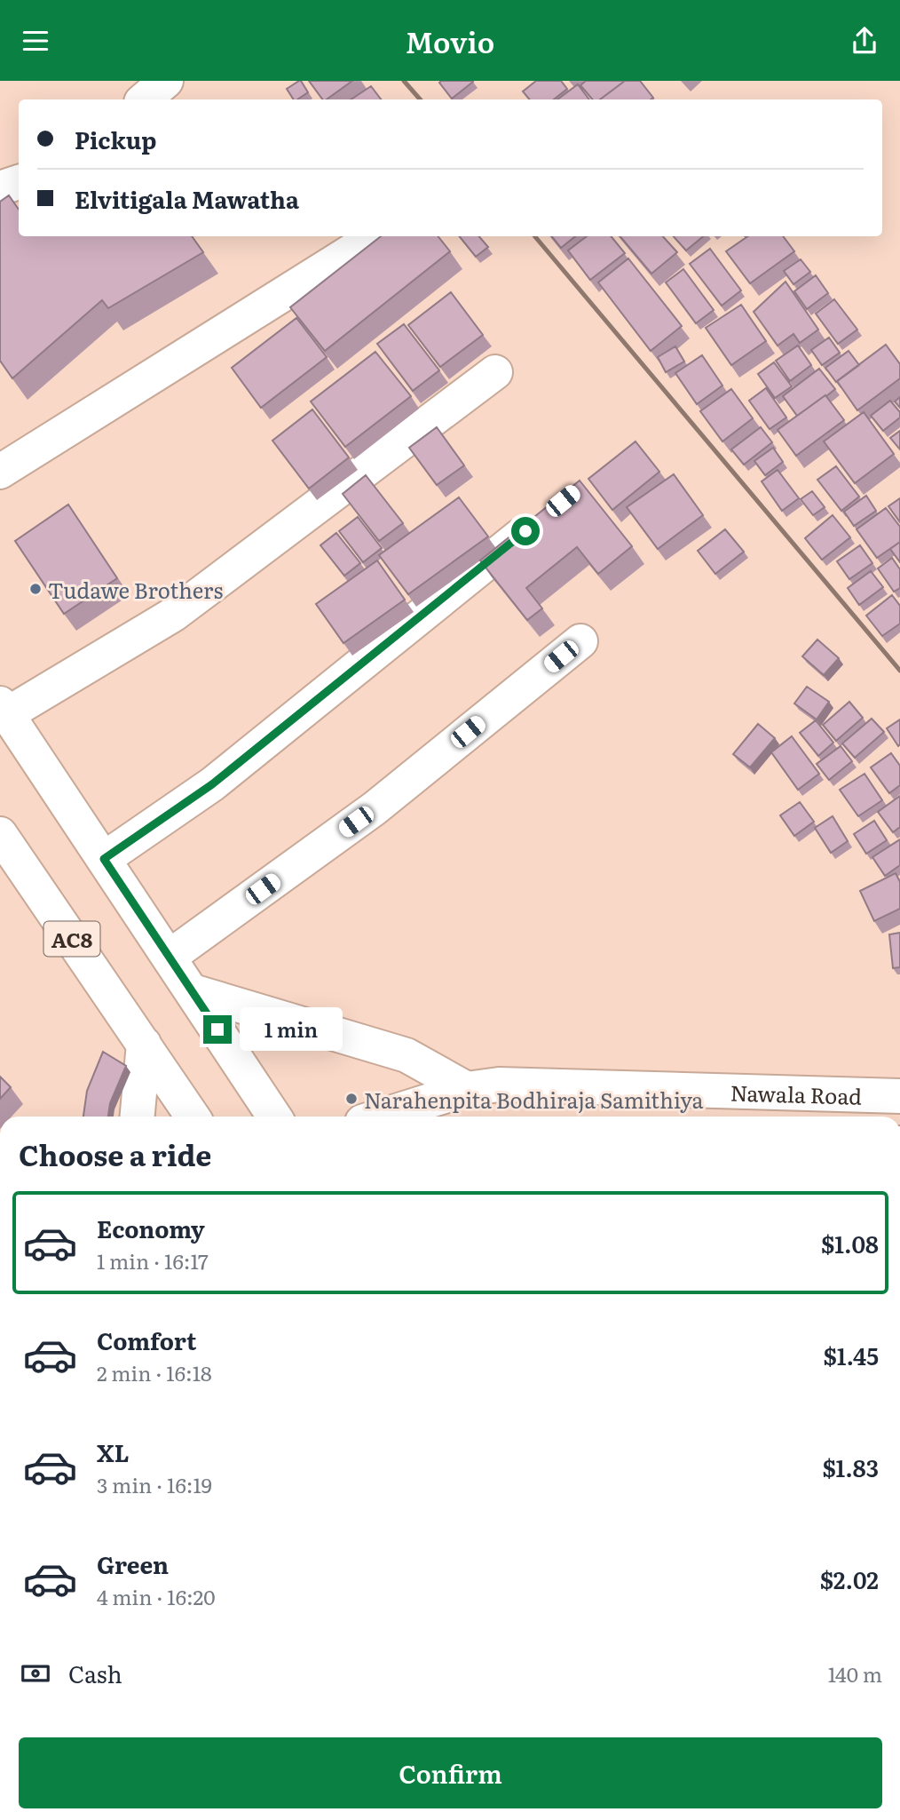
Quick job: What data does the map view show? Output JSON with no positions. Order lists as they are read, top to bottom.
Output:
{
  "streets": {
    "main road": ["AC8", "Nawala Road"]
  },
  "places": ["Tudawe Brothers", "Narahenpita Bodhiraja Samithiya"],
  "page": {
    "header": "Movio",
    "banner": ["Pickup", "Elvitigala Mawatha"],
    "bubble": "1 min",
    "heading": "Choose a ride",
    "list": [
      {
        "name": "Economy",
        "note": "1 min · 16:17",
        "value": "$1.08"
      },
      {
        "name": "Comfort",
        "note": "2 min · 16:18",
        "value": "$1.45"
      },
      {
        "name": "XL",
        "note": "3 min · 16:19",
        "value": "$1.83"
      },
      {
        "name": "Green",
        "note": "4 min · 16:20",
        "value": "$2.02"
      }
    ],
    "pay": ["Cash", "140 m"],
    "buttons": "Confirm"
  }
}
